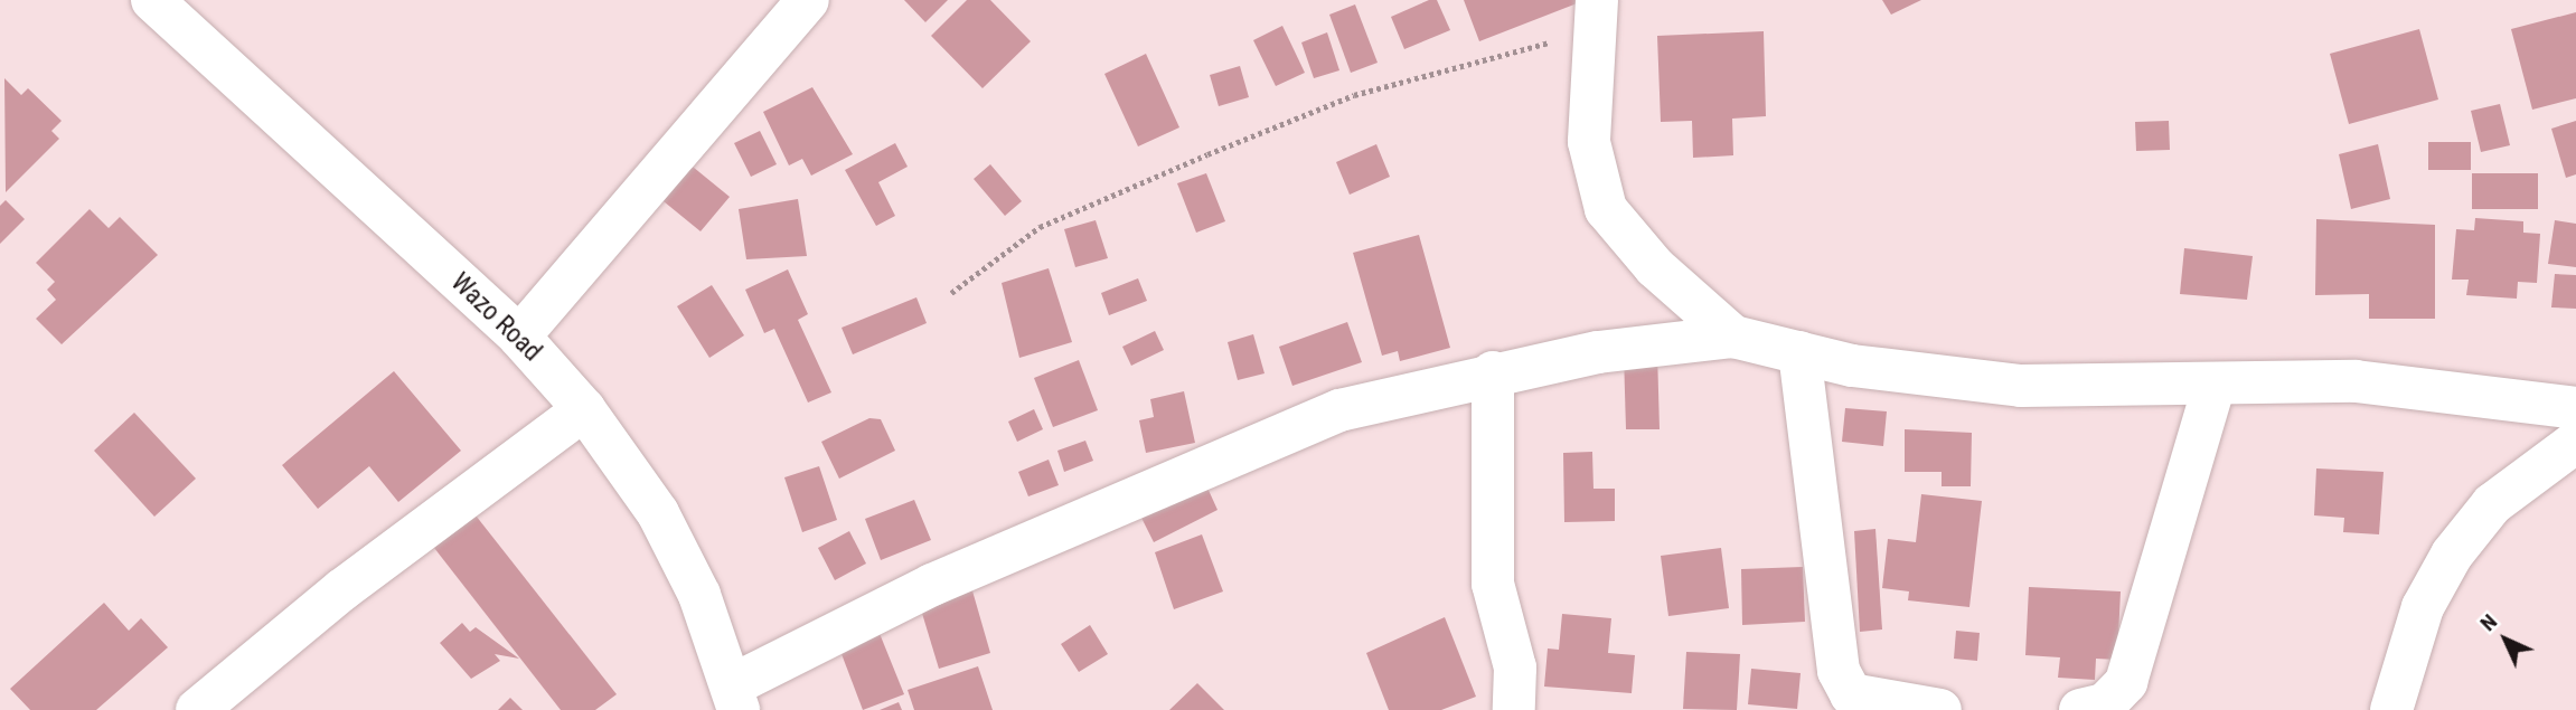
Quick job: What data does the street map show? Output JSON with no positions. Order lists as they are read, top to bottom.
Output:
{
  "streets": {
    "street": ["Wazo Road"]
  },
  "north": "top left"
}
